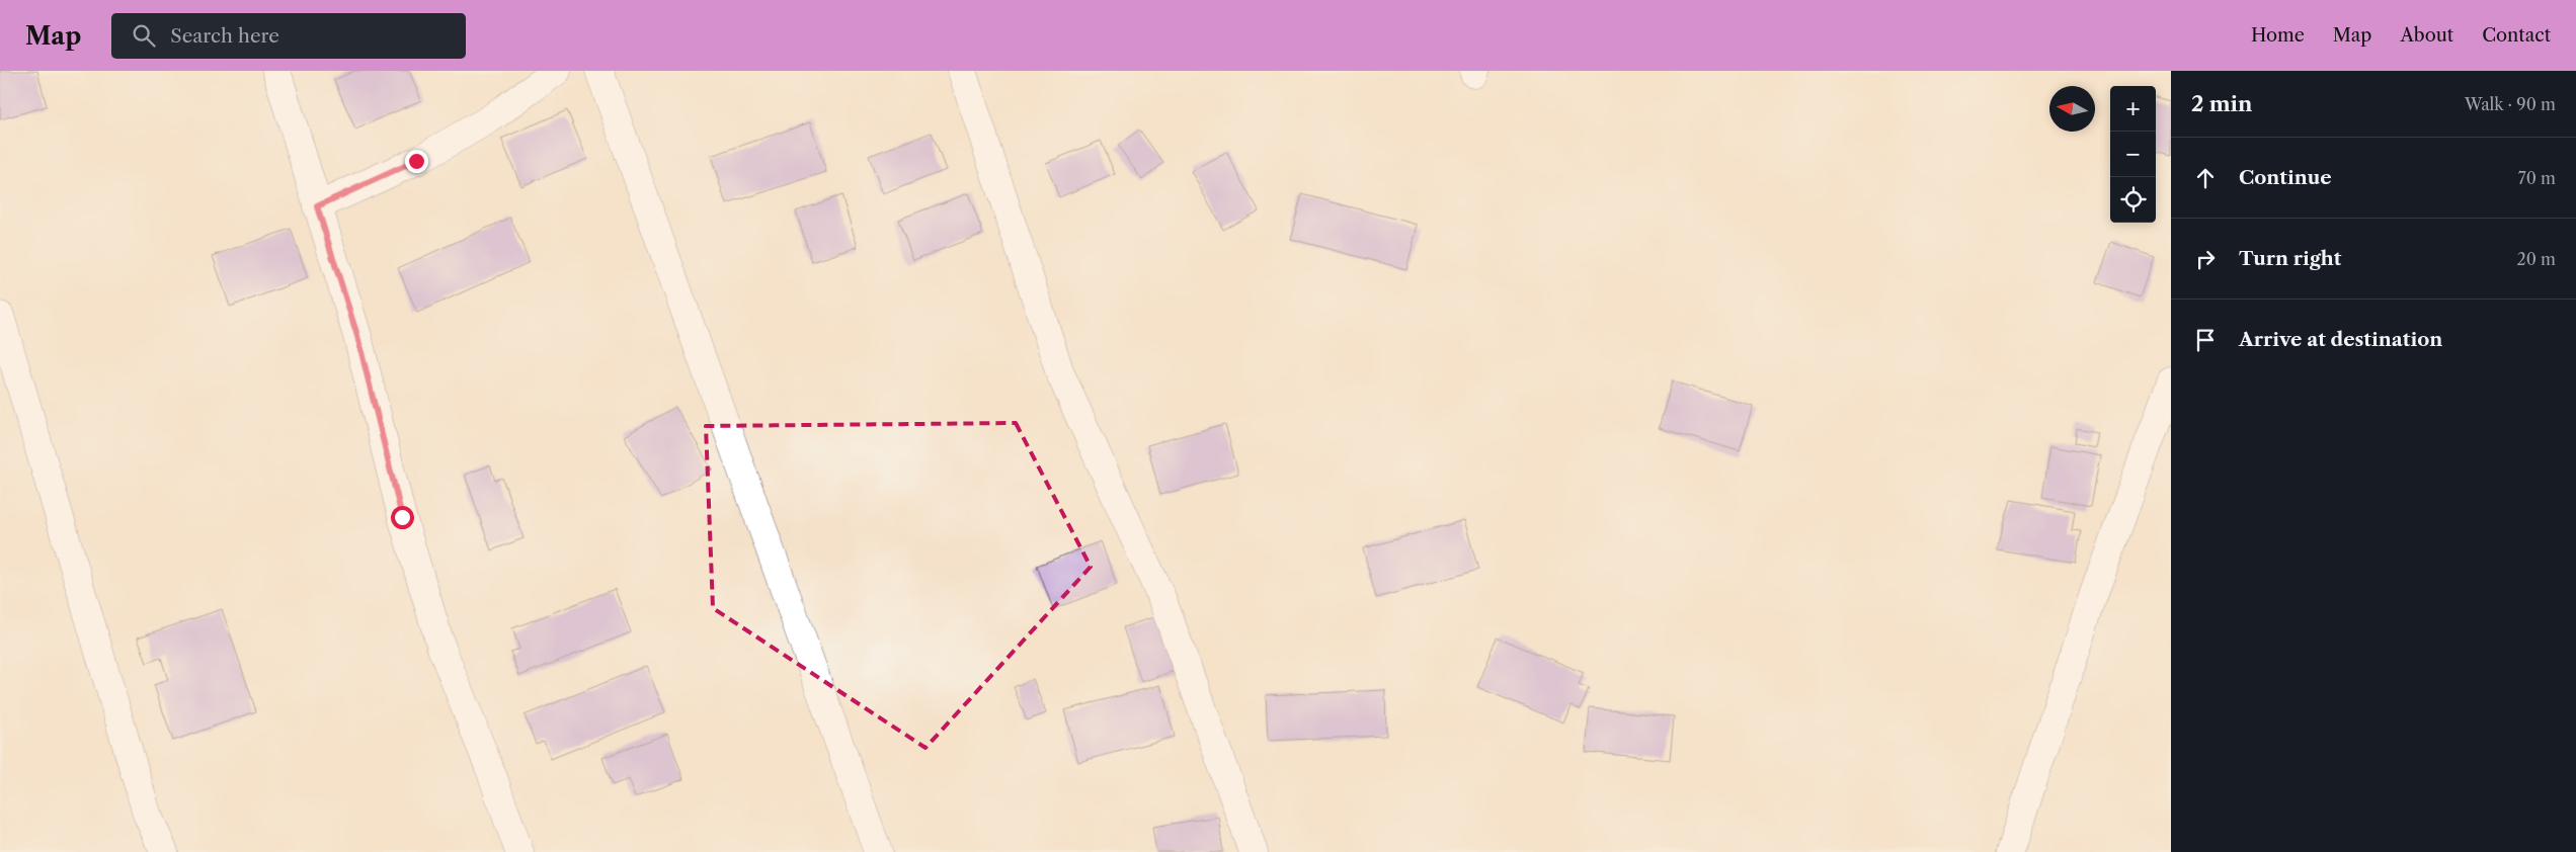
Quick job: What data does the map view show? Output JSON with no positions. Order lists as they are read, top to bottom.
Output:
{
  "north": "left",
  "page": {
    "header": "Map",
    "search": "Search here",
    "nav": [
      "Home",
      "Map",
      "About",
      "Contact"
    ],
    "heading": ["2 min", "Walk · 90 m"],
    "map_buttons": ["+", "−"],
    "list": [
      ["Continue", "70 m"],
      ["Turn right", "20 m"],
      "Arrive at destination"
    ]
  }
}
